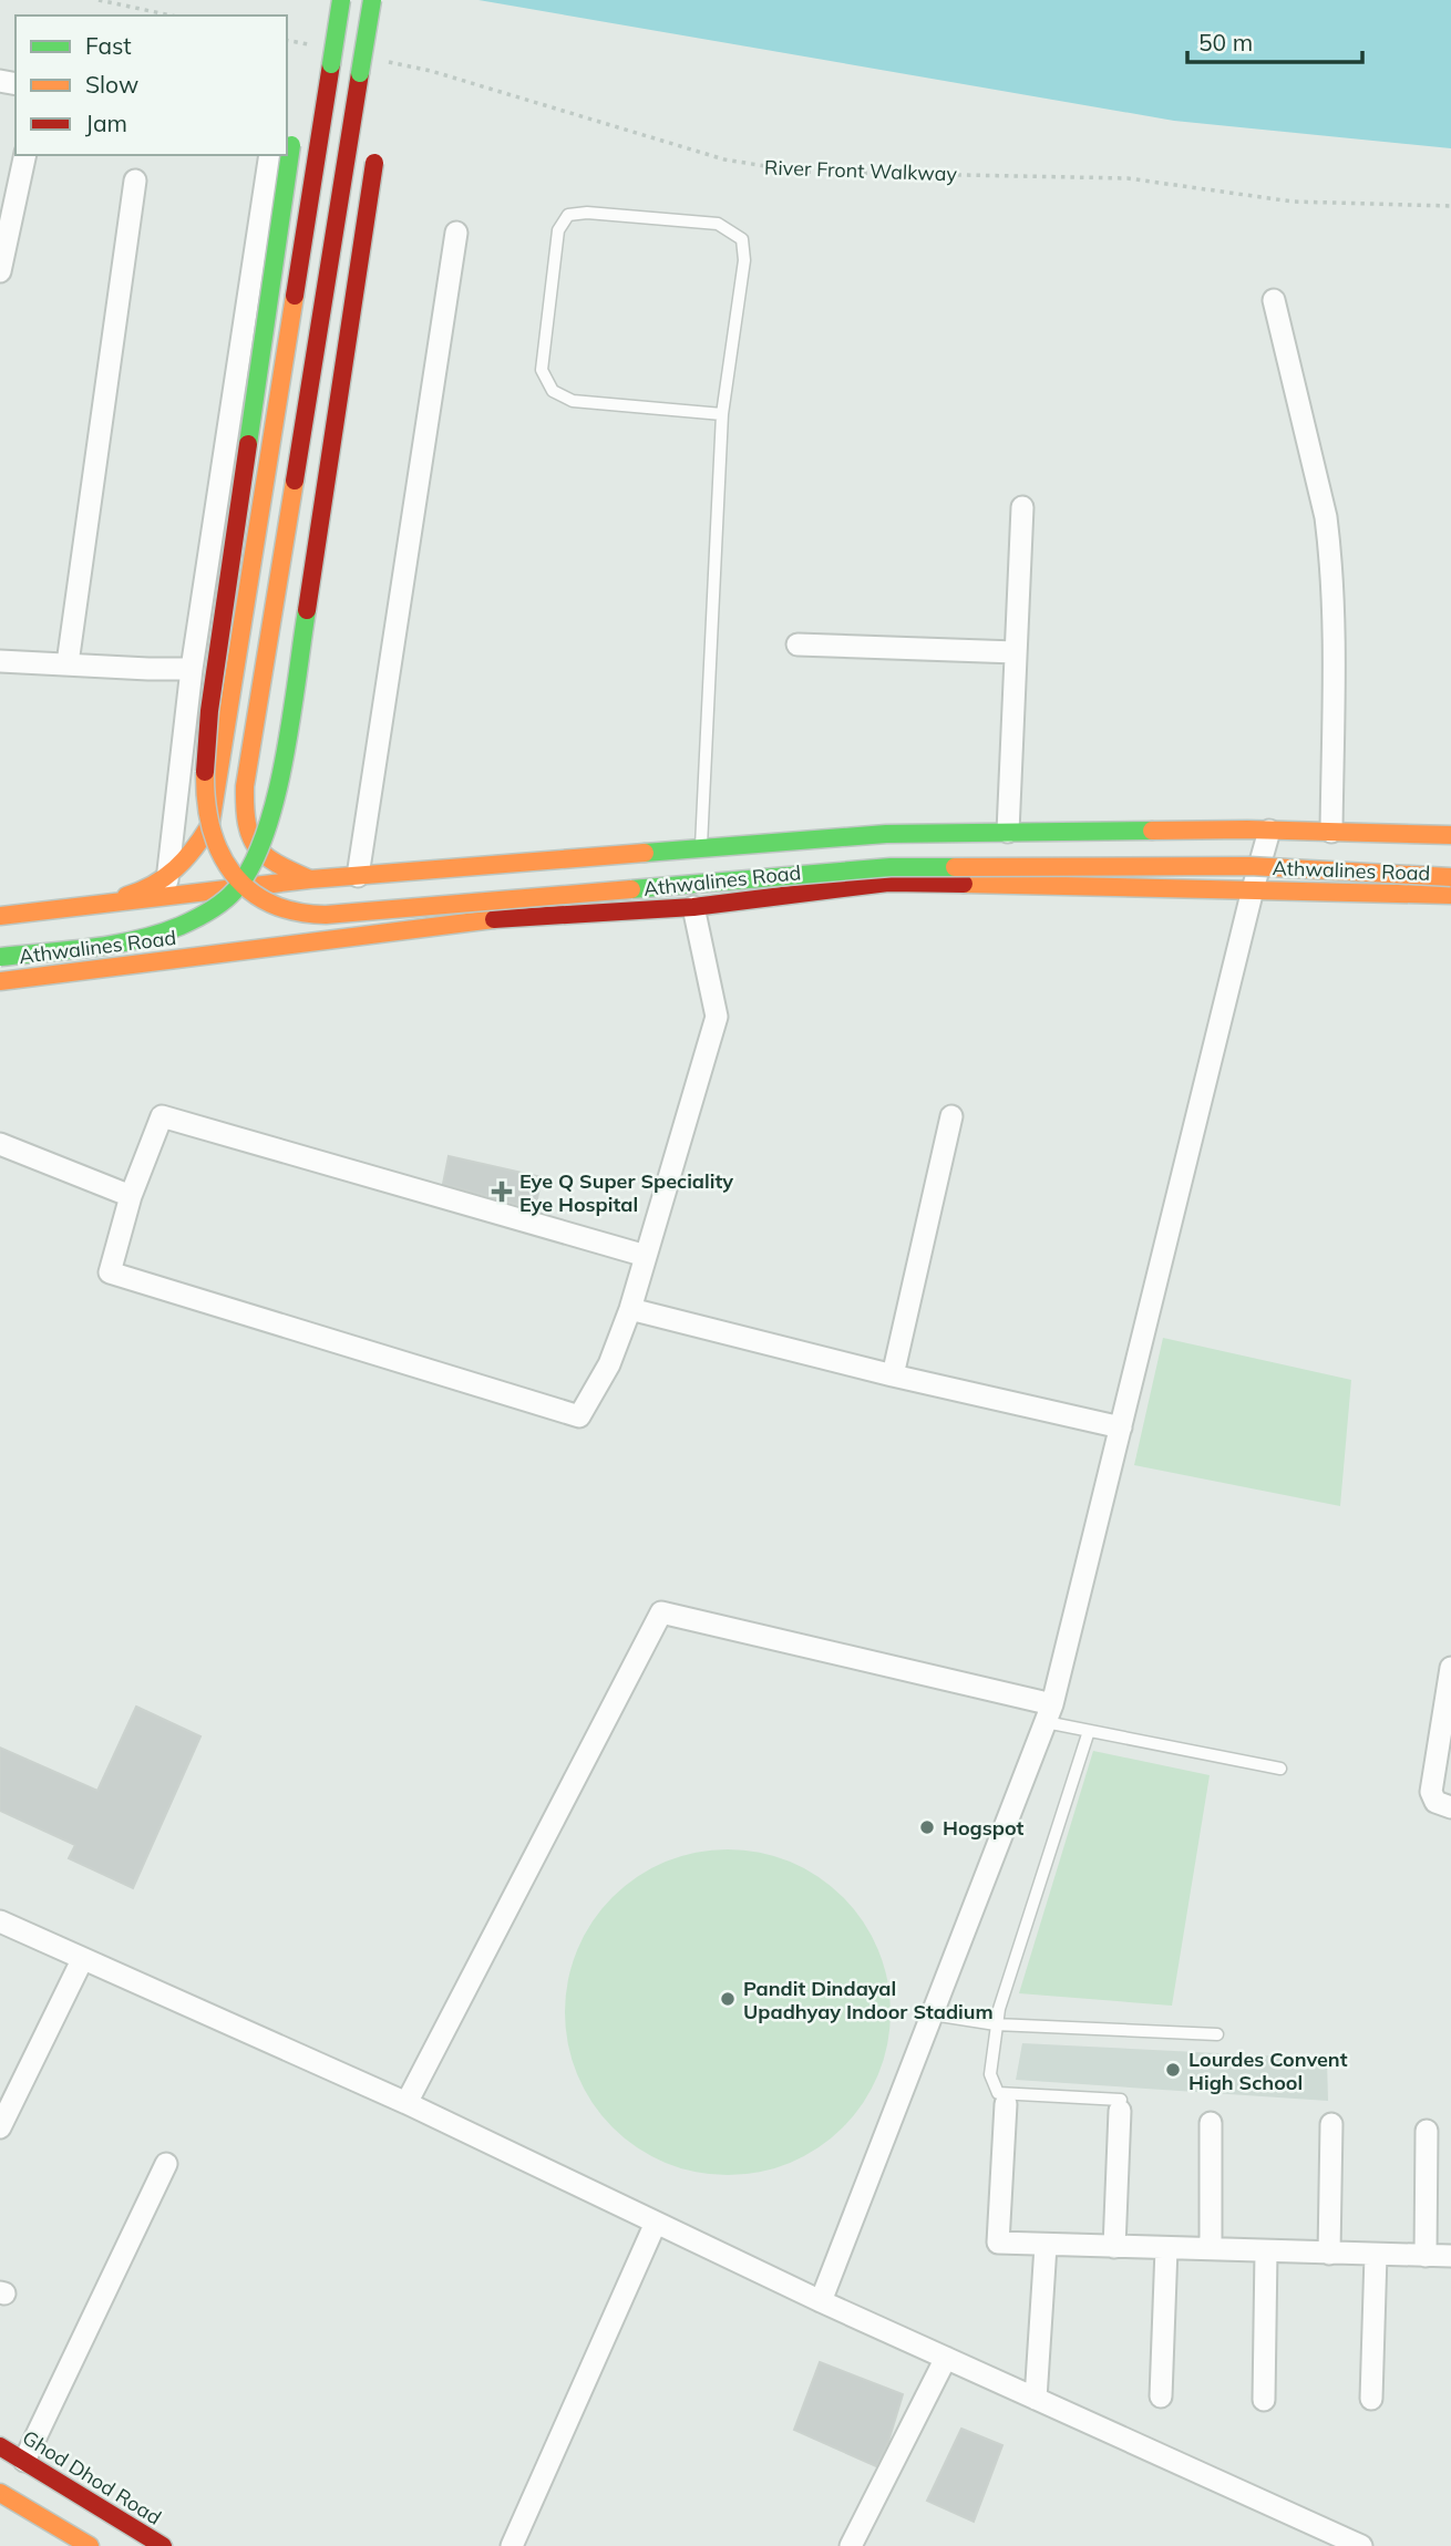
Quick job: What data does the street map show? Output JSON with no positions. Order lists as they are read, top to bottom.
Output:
{
  "streets": {
    "main road": ["Athwalines Road", "Ghod Dhod Road"],
    "path": ["River Front Walkway"]
  },
  "places": {
    "health": ["Eye Q Super Speciality Eye Hospital"],
    "other": ["Hogspot", "Pandit Dindayal Upadhyay Indoor Stadium", "Lourdes Convent High School"]
  },
  "legend": ["Fast", "Slow", "Jam"],
  "scale_bar": "50 m"
}
